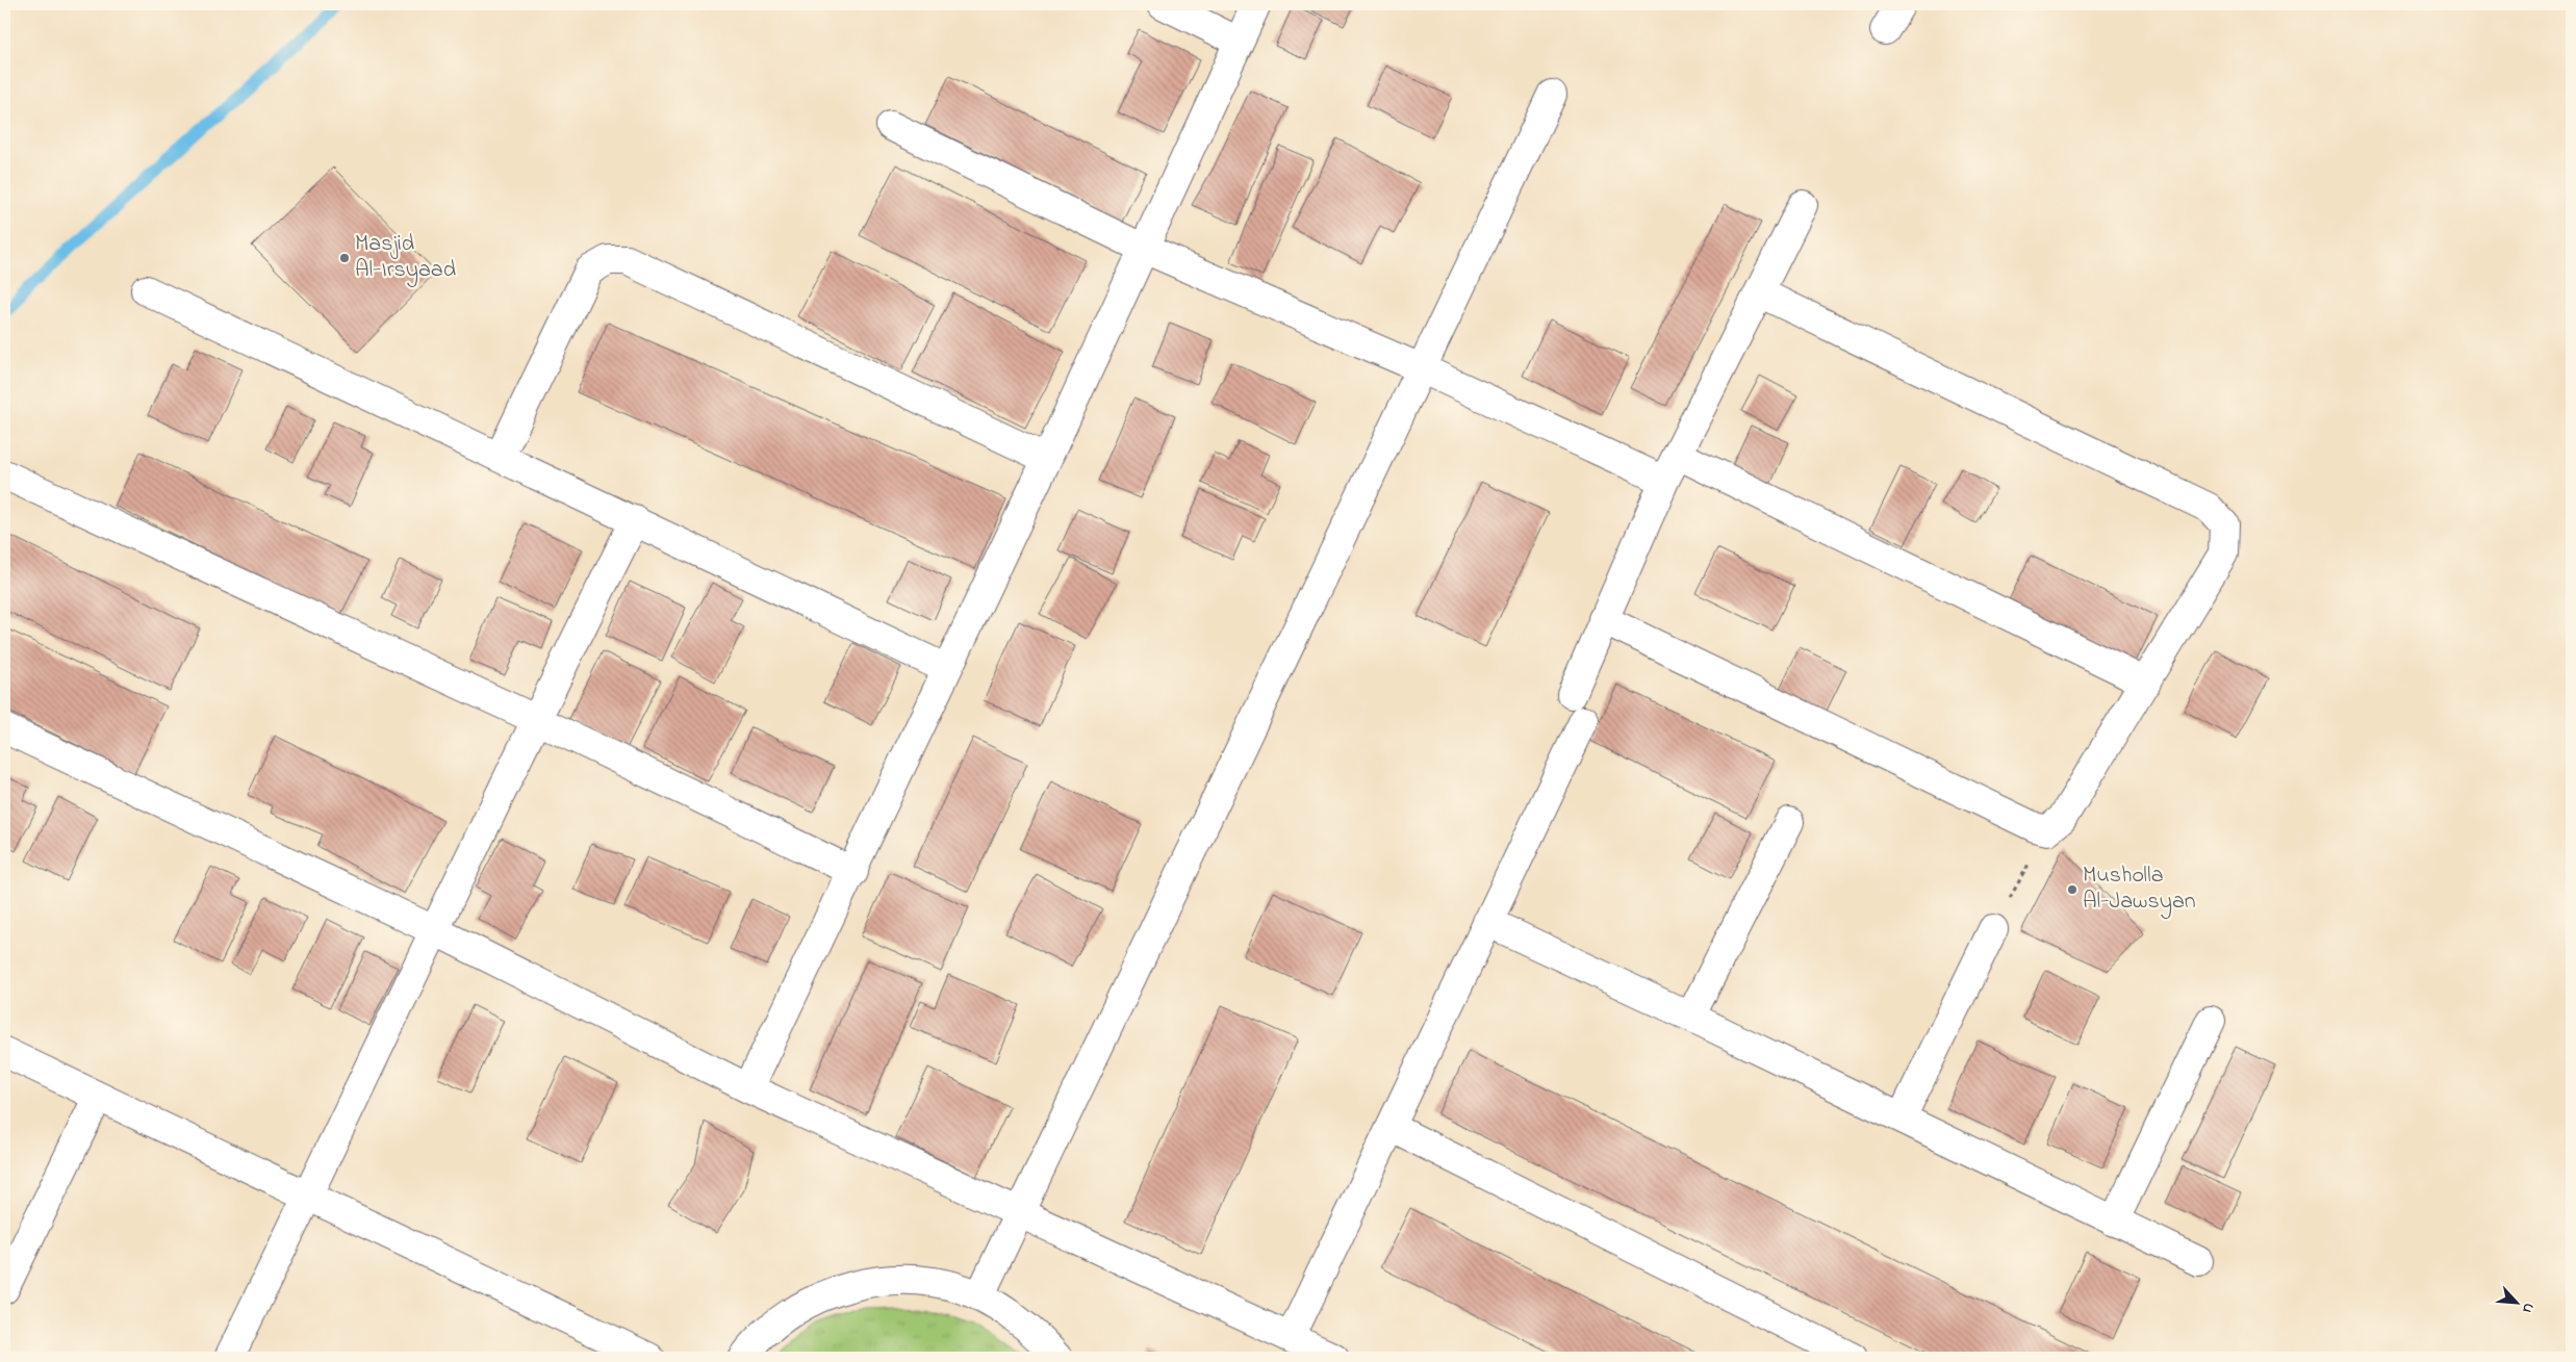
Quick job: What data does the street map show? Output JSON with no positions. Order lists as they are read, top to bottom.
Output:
{
  "places": ["Masjid Al-Irsyaad", "Musholla Al-Jawsyan"],
  "north": "bottom right"
}
